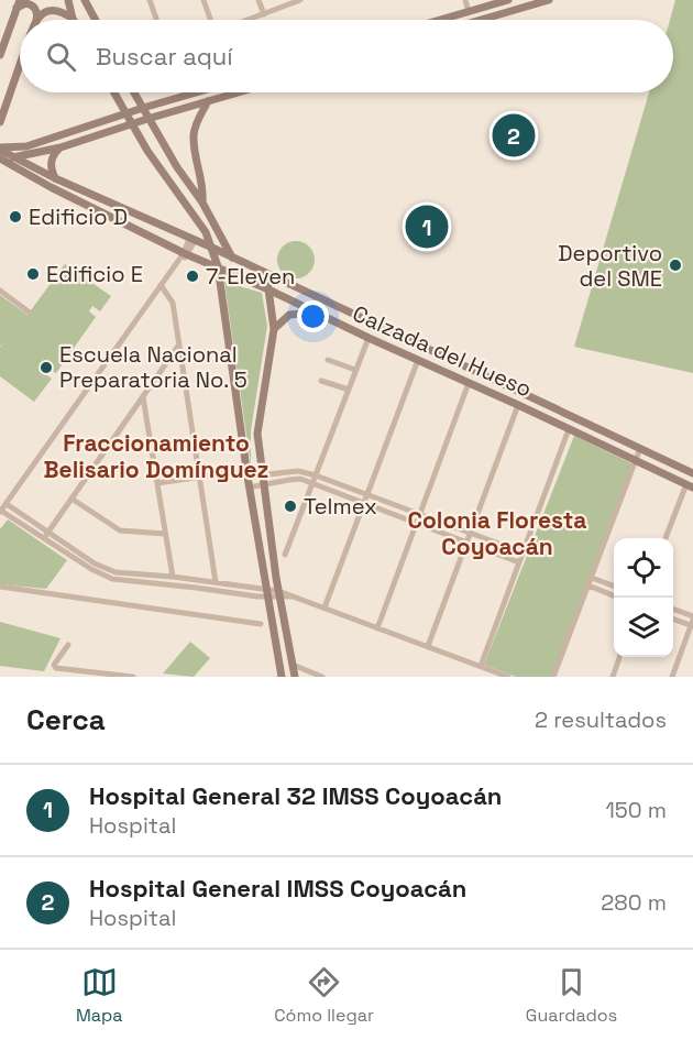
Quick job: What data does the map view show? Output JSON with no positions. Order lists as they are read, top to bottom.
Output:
{
  "streets": {
    "main road": ["Calzada del Hueso"]
  },
  "districts": ["Fraccionamiento Belisario Domínguez", "Colonia Floresta Coyoacán"],
  "places": [
    "Edificio D",
    "Deportivo del SME",
    "Edificio E",
    "7-Eleven",
    "Escuela Nacional Preparatoria No. 5",
    "Telmex"
  ],
  "page": {
    "search": "Buscar aquí",
    "pins": ["2", "1"],
    "heading": ["Cerca", "2 resultados"],
    "list": [
      {
        "mark": "1",
        "name": "Hospital General 32 IMSS Coyoacán",
        "note": "Hospital",
        "value": "150 m"
      },
      {
        "mark": "2",
        "name": "Hospital General IMSS Coyoacán",
        "note": "Hospital",
        "value": "280 m"
      }
    ],
    "nav": ["Mapa", "Cómo llegar", "Guardados"]
  }
}
